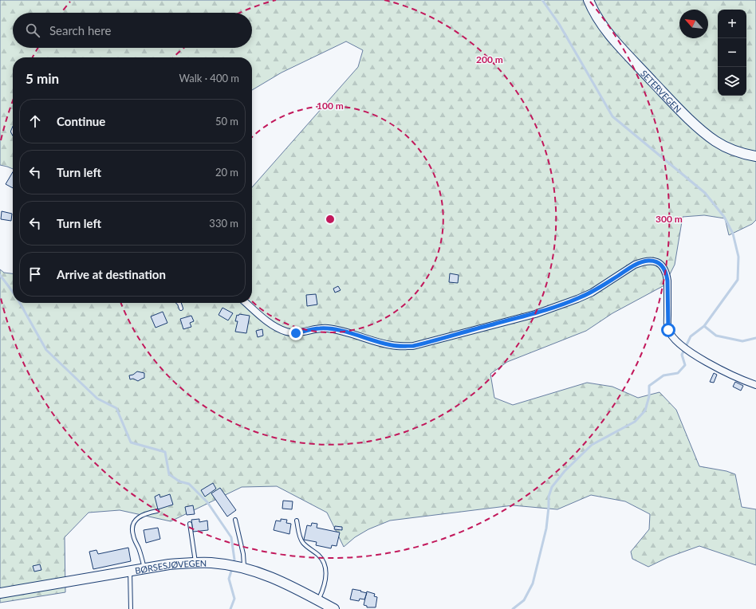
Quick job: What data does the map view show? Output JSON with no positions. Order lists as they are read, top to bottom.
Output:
{
  "streets": {
    "main road": ["SETERVEGEN", "BØRSESJØVEGEN"]
  },
  "north": "top left",
  "page": {
    "map_buttons": ["+", "−"],
    "search": "Search here",
    "heading": ["5 min", "Walk · 400 m"],
    "list": [
      ["Continue", "50 m"],
      ["Turn left", "20 m"],
      ["Turn left", "330 m"],
      "Arrive at destination"
    ]
  },
  "rings": ["200 m", "100 m", "300 m"]
}
